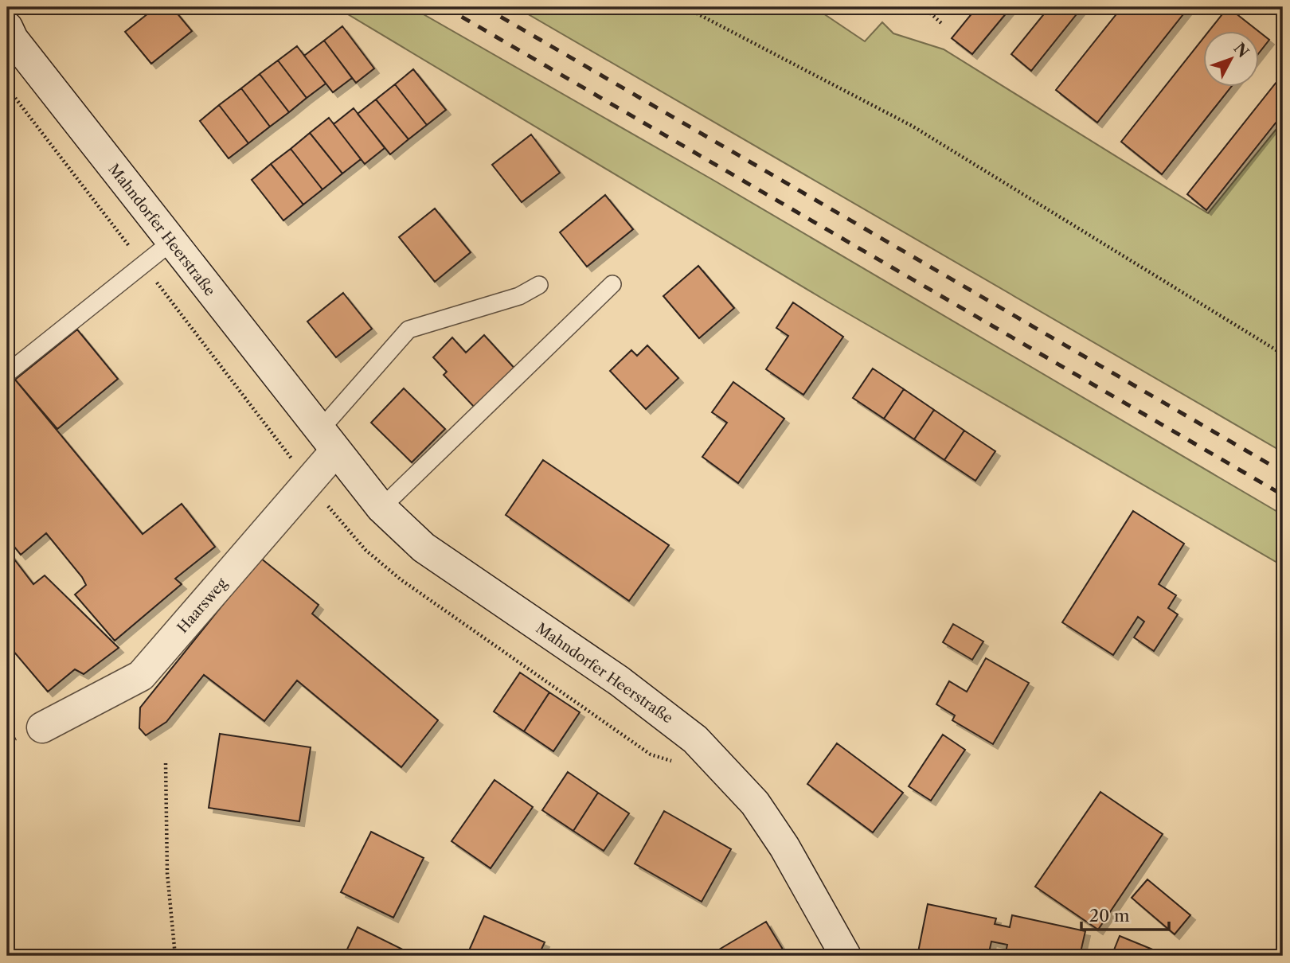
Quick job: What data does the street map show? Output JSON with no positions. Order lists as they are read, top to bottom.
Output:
{
  "streets": {
    "main road": ["Mahndorfer Heerstraße", "Haarsweg"]
  },
  "crossings": [
    ["Mahndorfer Heerstraße", "Haarsweg"]
  ],
  "scale_bar": "20 m",
  "north": "top right"
}
